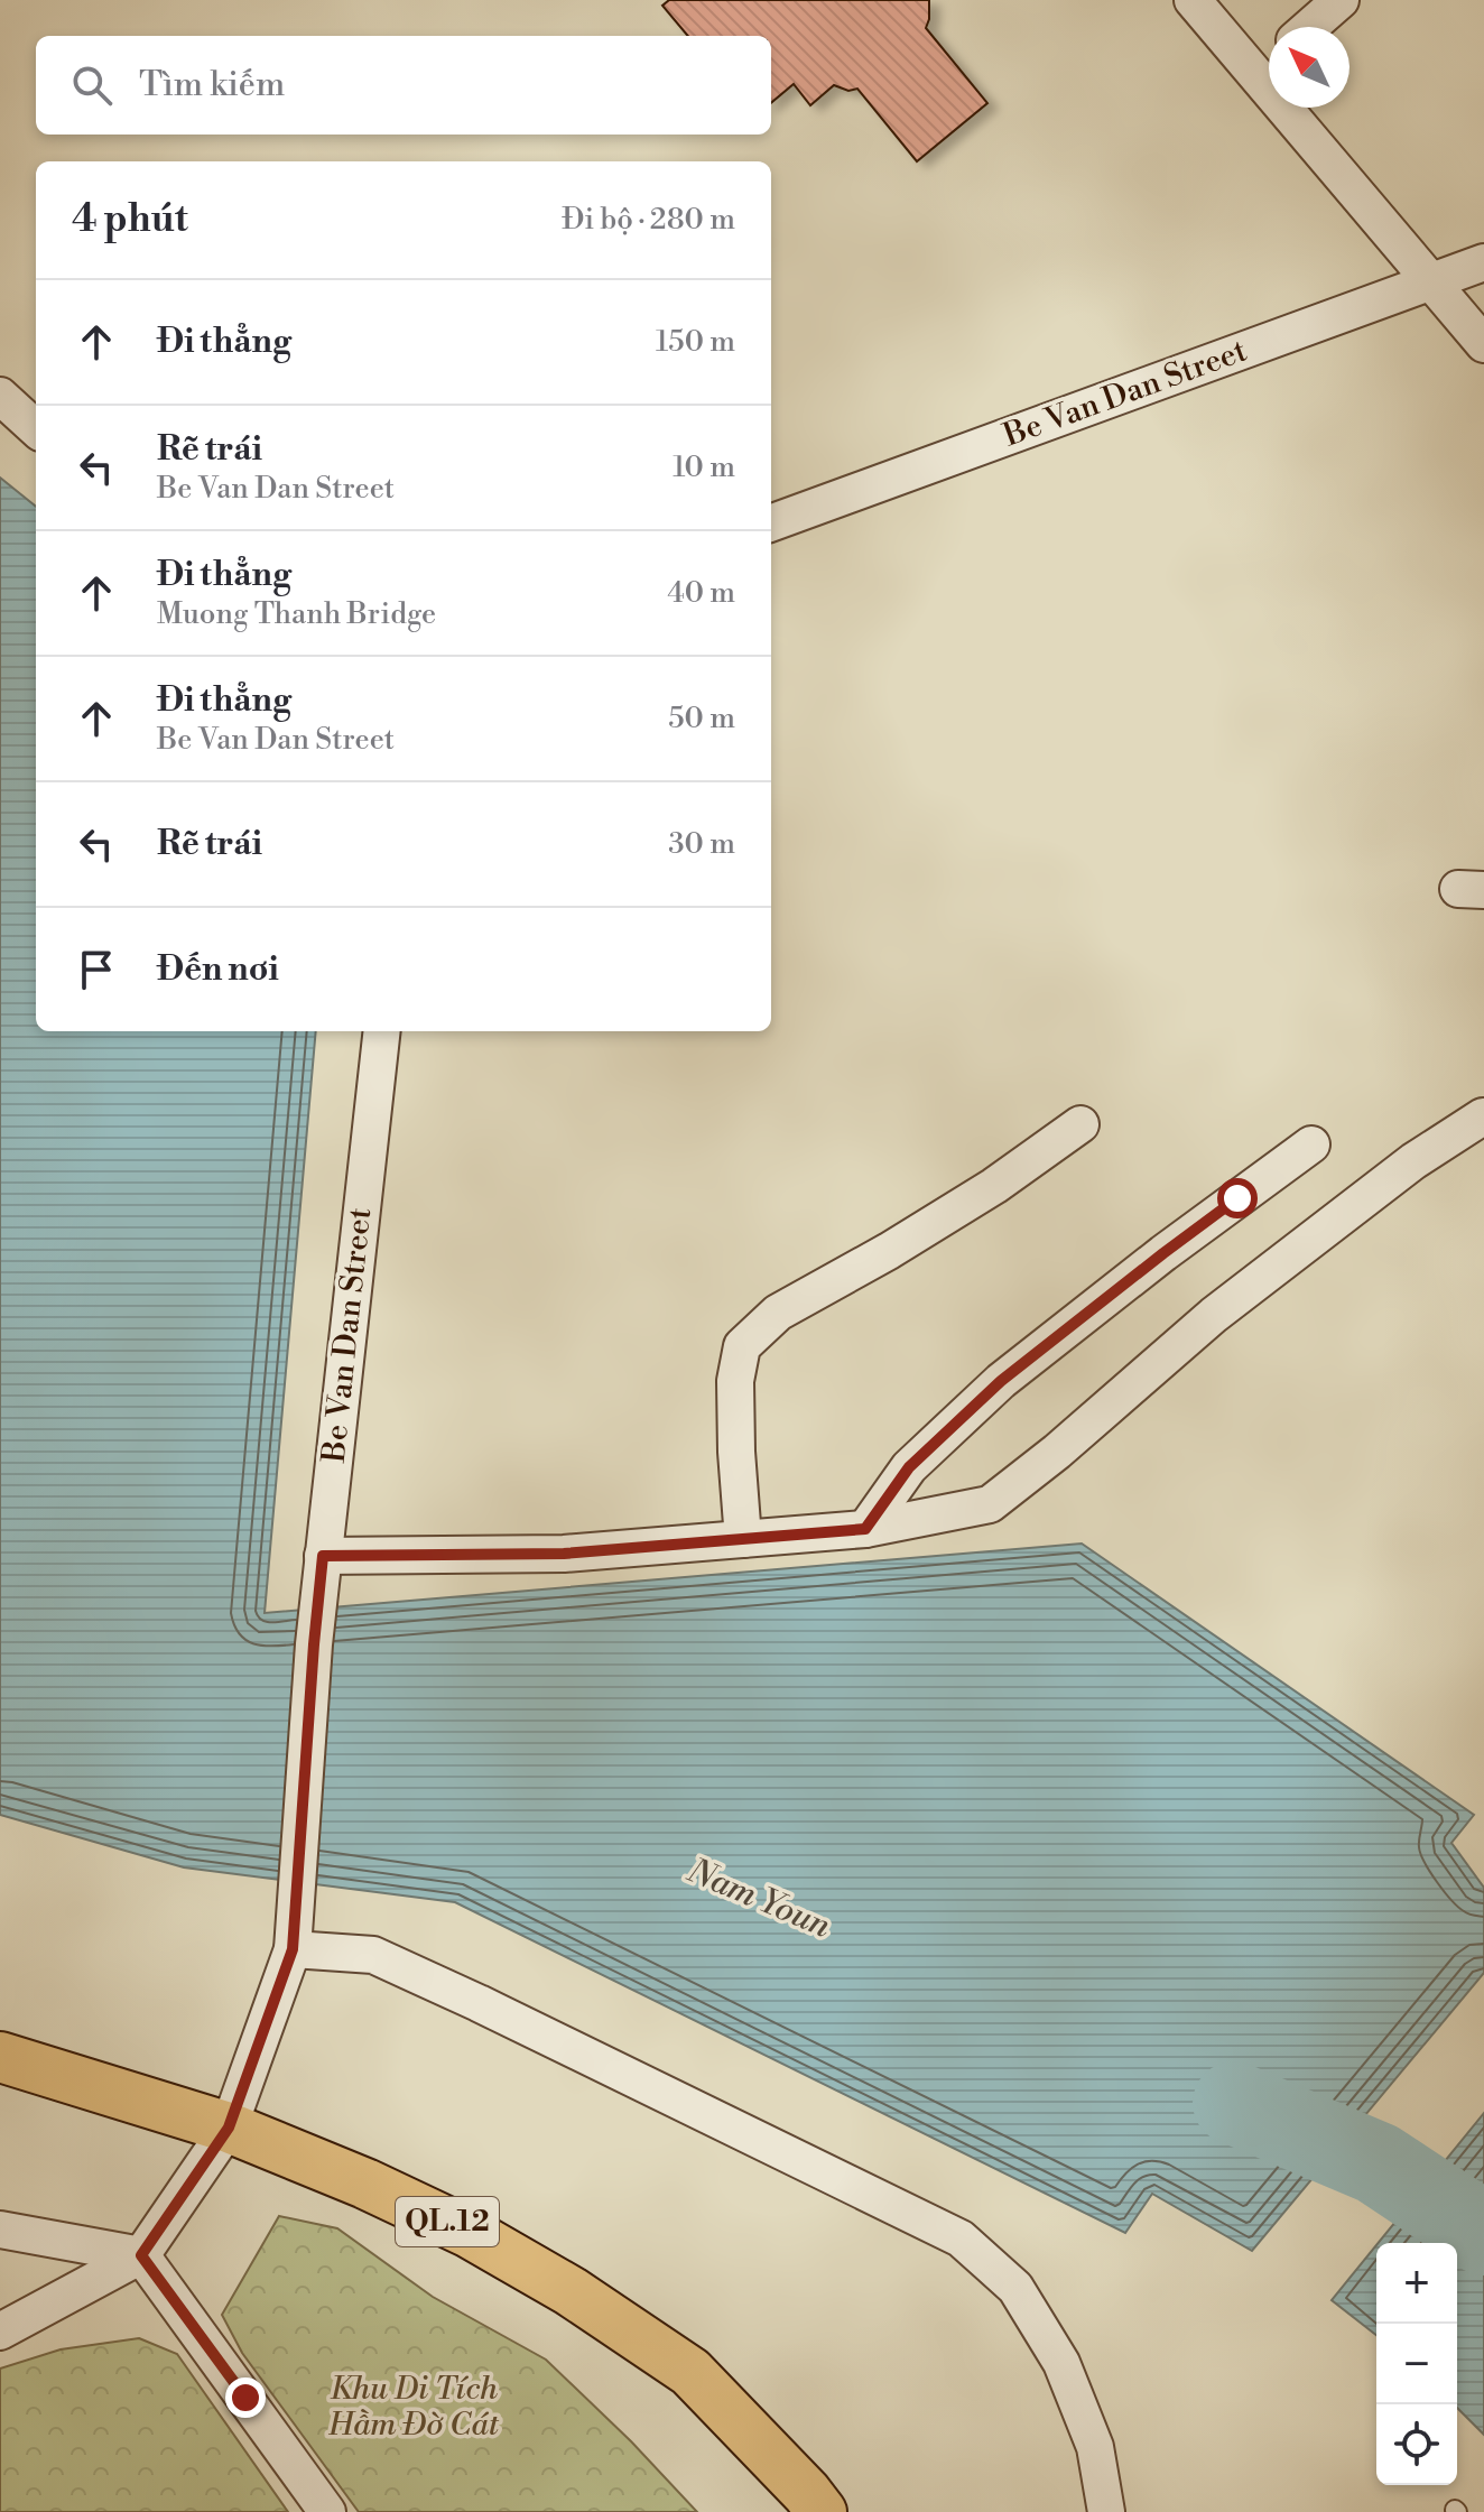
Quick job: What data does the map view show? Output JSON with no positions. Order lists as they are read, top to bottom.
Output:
{
  "streets": {
    "highway": ["QL.12"],
    "street": ["Be Van Dan Street"]
  },
  "water": ["Nam Youn"],
  "parks": ["Khu Di Tích Hầm Đờ Cát"],
  "north": "top left",
  "page": {
    "search": "Tìm kiếm",
    "heading": ["4 phút", "Đi bộ · 280 m"],
    "list": [
      ["Đi thẳng", "150 m"],
      ["Rẽ trái", "Be Van Dan Street", "10 m"],
      ["Đi thẳng", "Muong Thanh Bridge", "40 m"],
      ["Đi thẳng", "Be Van Dan Street", "50 m"],
      ["Rẽ trái", "30 m"],
      "Đến nơi"
    ],
    "map_buttons": ["+", "−"]
  }
}
